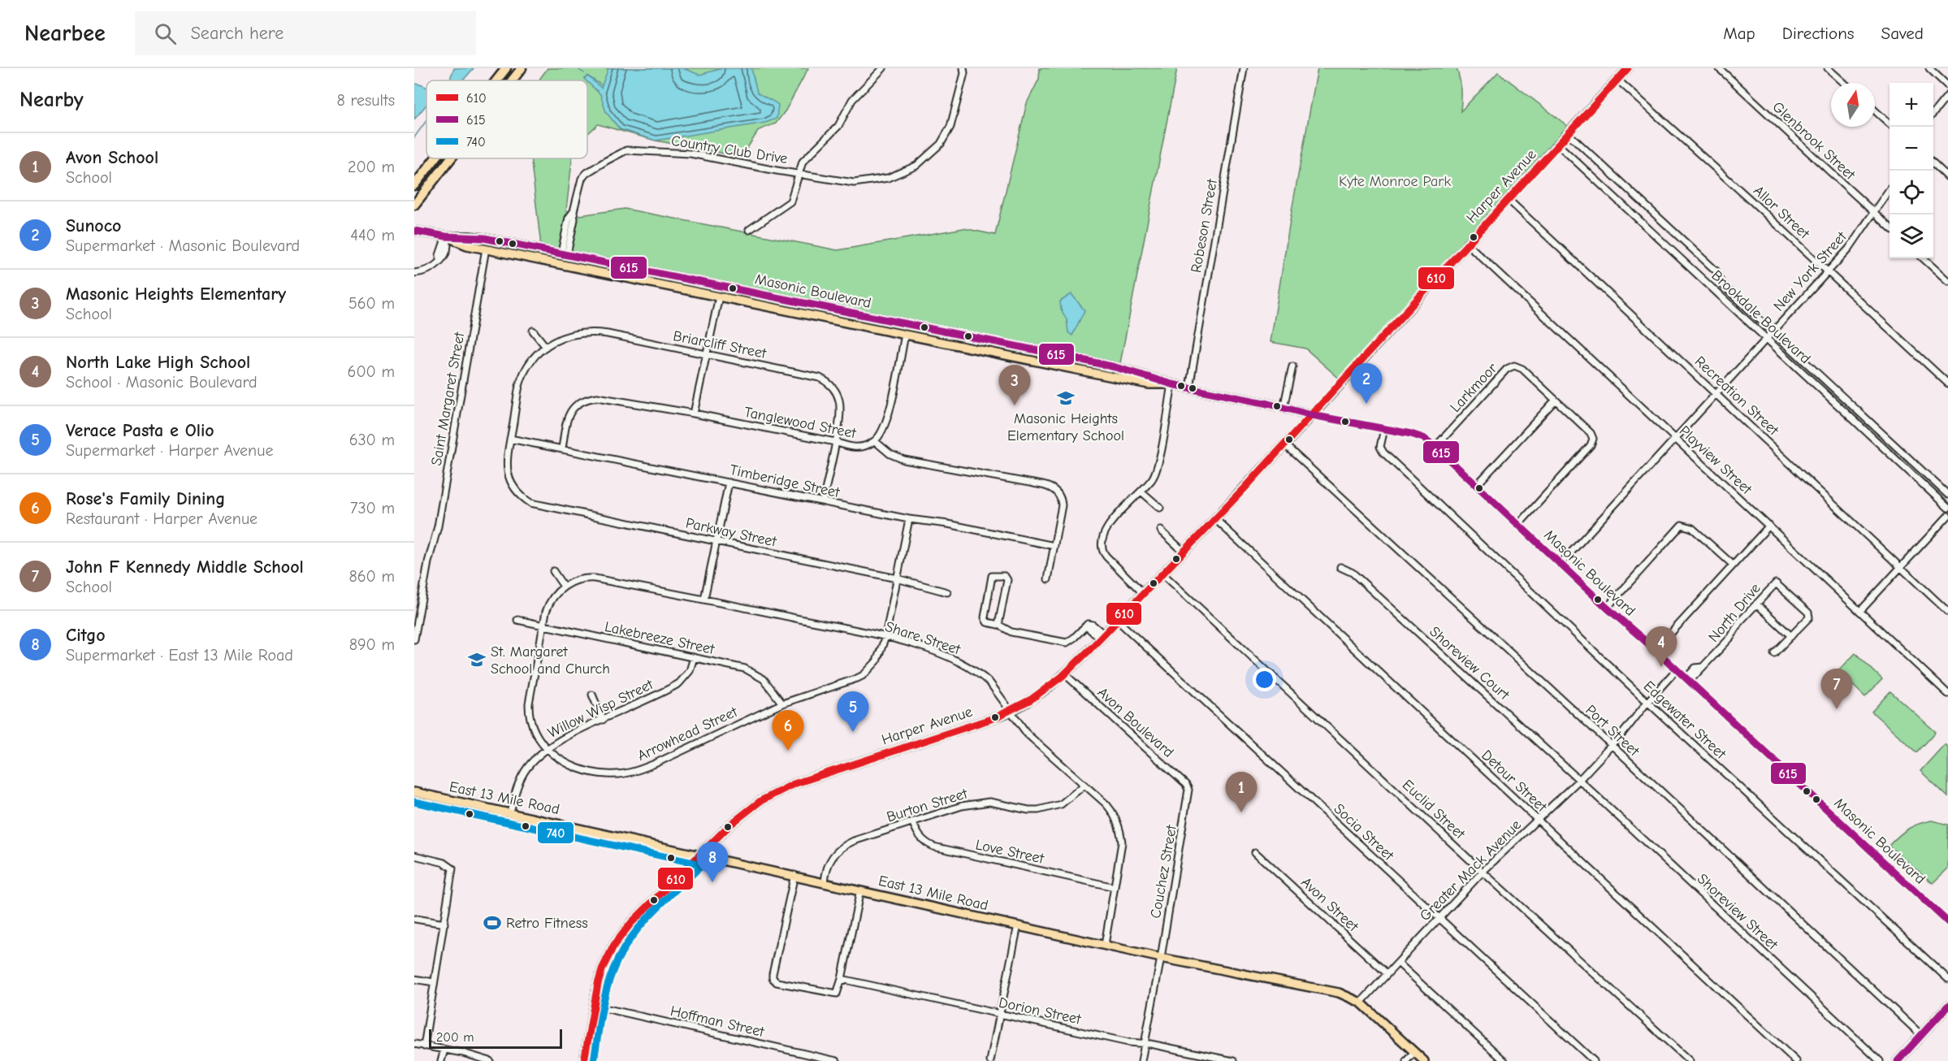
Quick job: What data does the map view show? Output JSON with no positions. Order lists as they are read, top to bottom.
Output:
{
  "streets": {
    "main road": ["Harper Avenue", "Masonic Boulevard", "East 13 Mile Road"],
    "street": [
      "Glenbrook Street",
      "Country Club Drive",
      "Allor Street",
      "Robeson Street",
      "New York Street",
      "Brookdale Boulevard",
      "Briarcliff Street",
      "Larkmoor",
      "Recreation Street",
      "Saint Margaret Street",
      "Tanglewood Street",
      "Playview Street",
      "Timberidge Street",
      "Parkway Street",
      "North Drive",
      "Lakebreeze Street",
      "Share Street",
      "Shoreview Court",
      "Willow Wisp Street",
      "Edgewater Street",
      "Avon Boulevard",
      "Port Street",
      "Arrowhead Street",
      "Detour Street",
      "Burton Street",
      "Euclid Street",
      "Socia Street",
      "Love Street",
      "Greater Mack Avenue",
      "Couchez Street",
      "Avon Street",
      "Shoreview Street",
      "Dorion Street",
      "Hoffman Street"
    ]
  },
  "crossings": [
    ["Glenbrook Street", "New York Street"],
    ["Country Club Drive", "Masonic Boulevard"],
    ["Harper Avenue", "Allor Street"],
    ["Harper Avenue", "Masonic Boulevard"],
    ["Harper Avenue", "Brookdale Boulevard"],
    ["Harper Avenue", "Recreation Street"],
    ["Harper Avenue", "Playview Street"],
    ["Harper Avenue", "Share Street"],
    ["Harper Avenue", "Avon Boulevard"],
    ["Harper Avenue", "Port Street"],
    ["Harper Avenue", "Detour Street"],
    ["Harper Avenue", "East 13 Mile Road"],
    ["Harper Avenue", "Euclid Street"],
    ["Harper Avenue", "Socia Street"],
    ["Harper Avenue", "Hoffman Street"],
    ["Allor Street", "New York Street"],
    ["Robeson Street", "Masonic Boulevard"],
    ["New York Street", "Masonic Boulevard"],
    ["New York Street", "Brookdale Boulevard"],
    ["New York Street", "Recreation Street"],
    ["New York Street", "Playview Street"],
    ["Masonic Boulevard", "Larkmoor"],
    ["Masonic Boulevard", "Saint Margaret Street"],
    ["Masonic Boulevard", "North Drive"],
    ["Masonic Boulevard", "Edgewater Street"],
    ["Masonic Boulevard", "Greater Mack Avenue"],
    ["Briarcliff Street", "Tanglewood Street"],
    ["Briarcliff Street", "Timberidge Street"],
    ["Tanglewood Street", "Timberidge Street"],
    ["Timberidge Street", "Parkway Street"],
    ["Timberidge Street", "Arrowhead Street"],
    ["Parkway Street", "Arrowhead Street"],
    ["Lakebreeze Street", "Willow Wisp Street"],
    ["Lakebreeze Street", "Arrowhead Street"],
    ["Share Street", "Arrowhead Street"],
    ["Share Street", "East 13 Mile Road"],
    ["Share Street", "Burton Street"],
    ["Share Street", "Love Street"],
    ["Shoreview Court", "Greater Mack Avenue"],
    ["Shoreview Court", "Shoreview Street"],
    ["Willow Wisp Street", "Arrowhead Street"],
    ["Willow Wisp Street", "East 13 Mile Road"],
    ["Edgewater Street", "Greater Mack Avenue"],
    ["Avon Boulevard", "Couchez Street"],
    ["Port Street", "Greater Mack Avenue"],
    ["Detour Street", "Greater Mack Avenue"],
    ["East 13 Mile Road", "Burton Street"],
    ["East 13 Mile Road", "Greater Mack Avenue"],
    ["East 13 Mile Road", "Couchez Street"],
    ["Burton Street", "Love Street"],
    ["Euclid Street", "Greater Mack Avenue"],
    ["Socia Street", "Greater Mack Avenue"],
    ["Greater Mack Avenue", "Avon Street"],
    ["Greater Mack Avenue", "Shoreview Street"]
  ],
  "parks": ["Kyte Monroe Park"],
  "places": {
    "school or university": ["Masonic Heights Elementary School", "St. Margaret School and Church"],
    "sports": ["Retro Fitness"]
  },
  "lines": ["transit line 610", "transit line 615", "transit line 740"],
  "legend": ["610", "615", "740"],
  "scale_bar": "200 m",
  "north": "top",
  "page": {
    "header": "Nearbee",
    "search": "Search here",
    "nav": ["Map", "Directions", "Saved"],
    "heading": ["Nearby", "8 results"],
    "map_buttons": ["+", "−"],
    "list": [
      {
        "mark": "1",
        "name": "Avon School",
        "note": "School",
        "value": "200 m"
      },
      {
        "mark": "2",
        "name": "Sunoco",
        "note": "Supermarket · Masonic Boulevard",
        "value": "440 m"
      },
      {
        "mark": "3",
        "name": "Masonic Heights Elementary",
        "note": "School",
        "value": "560 m"
      },
      {
        "mark": "4",
        "name": "North Lake High School",
        "note": "School · Masonic Boulevard",
        "value": "600 m"
      },
      {
        "mark": "5",
        "name": "Verace Pasta e Olio",
        "note": "Supermarket · Harper Avenue",
        "value": "630 m"
      },
      {
        "mark": "6",
        "name": "Rose's Family Dining",
        "note": "Restaurant · Harper Avenue",
        "value": "730 m"
      },
      {
        "mark": "7",
        "name": "John F Kennedy Middle School",
        "note": "School",
        "value": "860 m"
      },
      {
        "mark": "8",
        "name": "Citgo",
        "note": "Supermarket · East 13 Mile Road",
        "value": "890 m"
      }
    ],
    "pins": [
      "2",
      "3",
      "4",
      "7",
      "5",
      "6",
      "1",
      "8"
    ],
    "scale": "200 m"
  }
}
